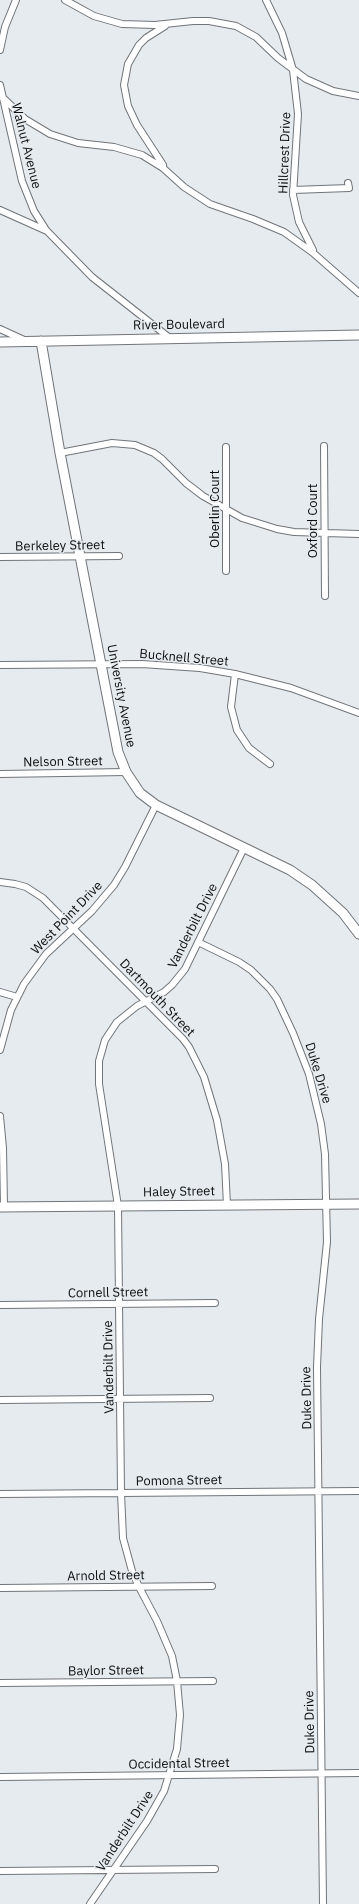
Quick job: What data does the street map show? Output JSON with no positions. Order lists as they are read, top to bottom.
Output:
{
  "streets": {
    "street": [
      "Walnut Avenue",
      "Hillcrest Drive",
      "River Boulevard",
      "Oberlin Court",
      "Oxford Court",
      "Berkeley Street",
      "Bucknell Street",
      "University Avenue",
      "Nelson Street",
      "West Point Drive",
      "Vanderbilt Drive",
      "Dartmouth Street",
      "Duke Drive",
      "Haley Street",
      "Cornell Street",
      "Pomona Street",
      "Arnold Street",
      "Baylor Street",
      "Occidental Street"
    ]
  },
  "crossings": [
    ["River Boulevard", "University Avenue"],
    ["Berkeley Street", "University Avenue"],
    ["Bucknell Street", "University Avenue"],
    ["University Avenue", "Nelson Street"],
    ["University Avenue", "West Point Drive"],
    ["University Avenue", "Vanderbilt Drive"],
    ["West Point Drive", "Dartmouth Street"],
    ["Vanderbilt Drive", "Dartmouth Street"],
    ["Vanderbilt Drive", "Duke Drive"],
    ["Vanderbilt Drive", "Haley Street"],
    ["Vanderbilt Drive", "Cornell Street"],
    ["Vanderbilt Drive", "Pomona Street"],
    ["Vanderbilt Drive", "Arnold Street"],
    ["Vanderbilt Drive", "Baylor Street"],
    ["Vanderbilt Drive", "Occidental Street"],
    ["Dartmouth Street", "Haley Street"],
    ["Duke Drive", "Haley Street"],
    ["Duke Drive", "Pomona Street"],
    ["Duke Drive", "Occidental Street"]
  ]
}
